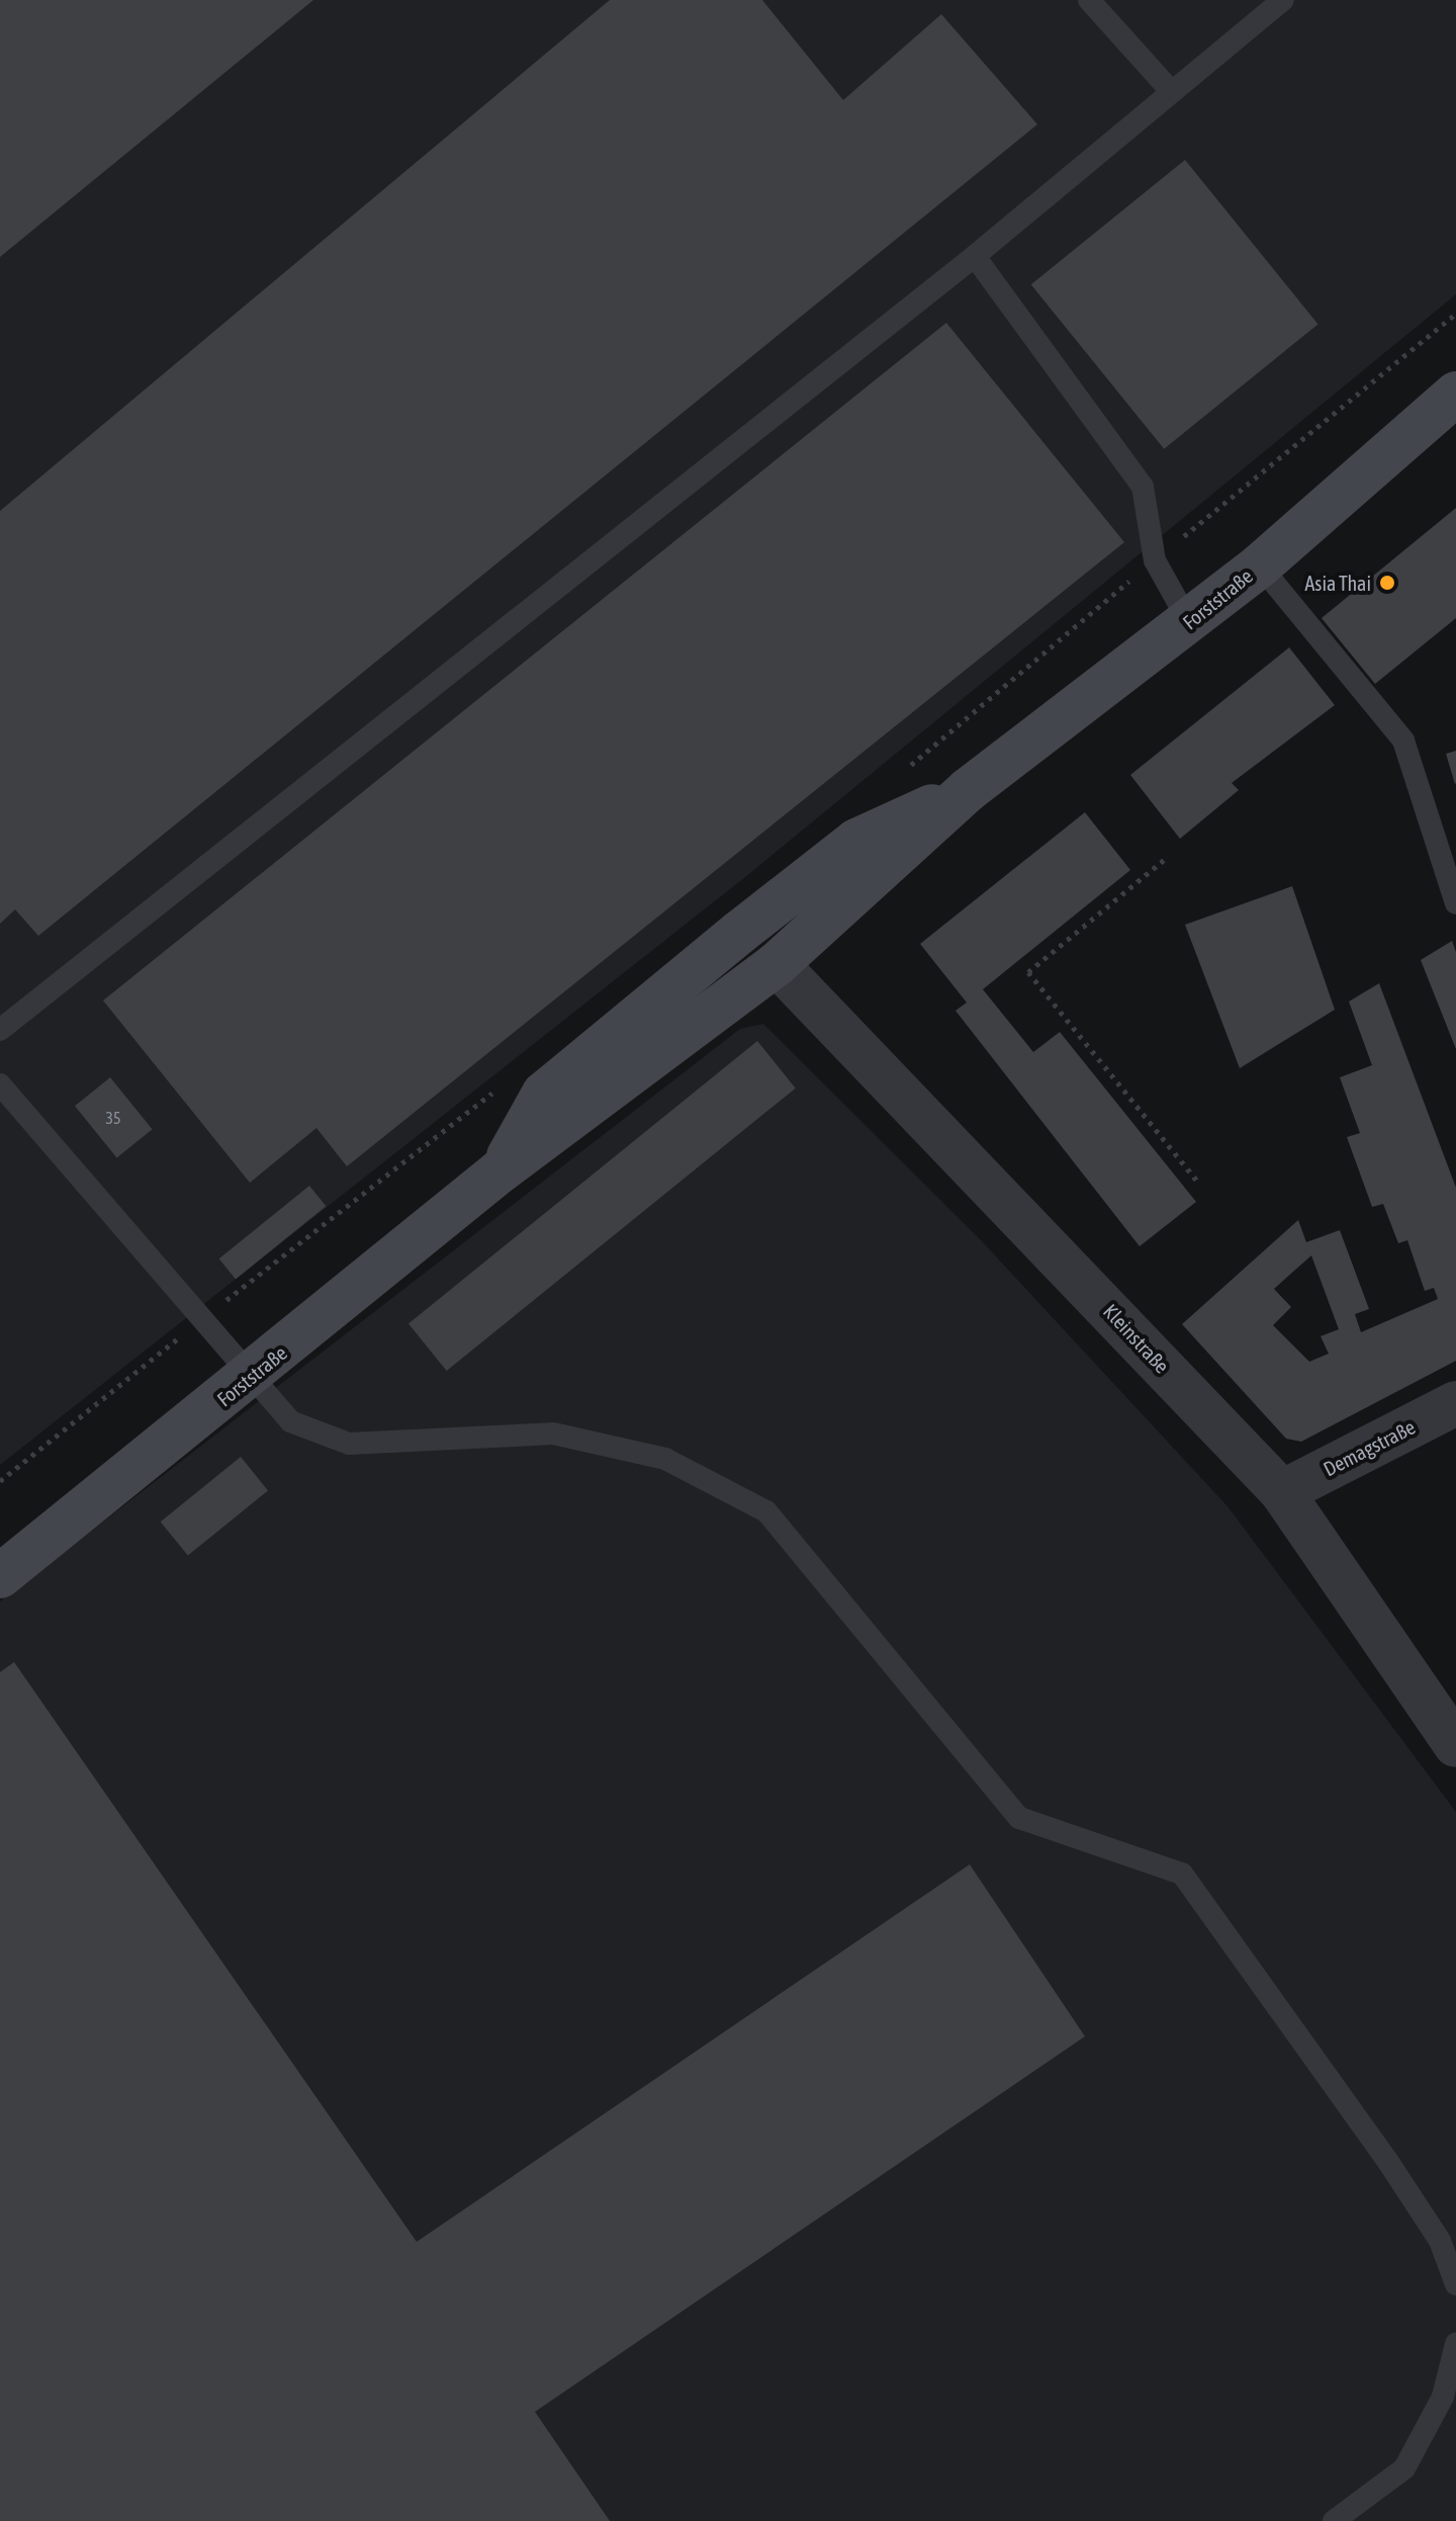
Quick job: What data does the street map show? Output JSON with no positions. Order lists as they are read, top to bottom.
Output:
{
  "streets": {
    "main road": ["Forststraße"],
    "street": ["Kleinstraße", "Demagstraße"]
  },
  "crossings": [
    ["Forststraße", "Kleinstraße"],
    ["Kleinstraße", "Demagstraße"]
  ],
  "places": ["Asia Thai"],
  "house_numbers": ["35"]
}
